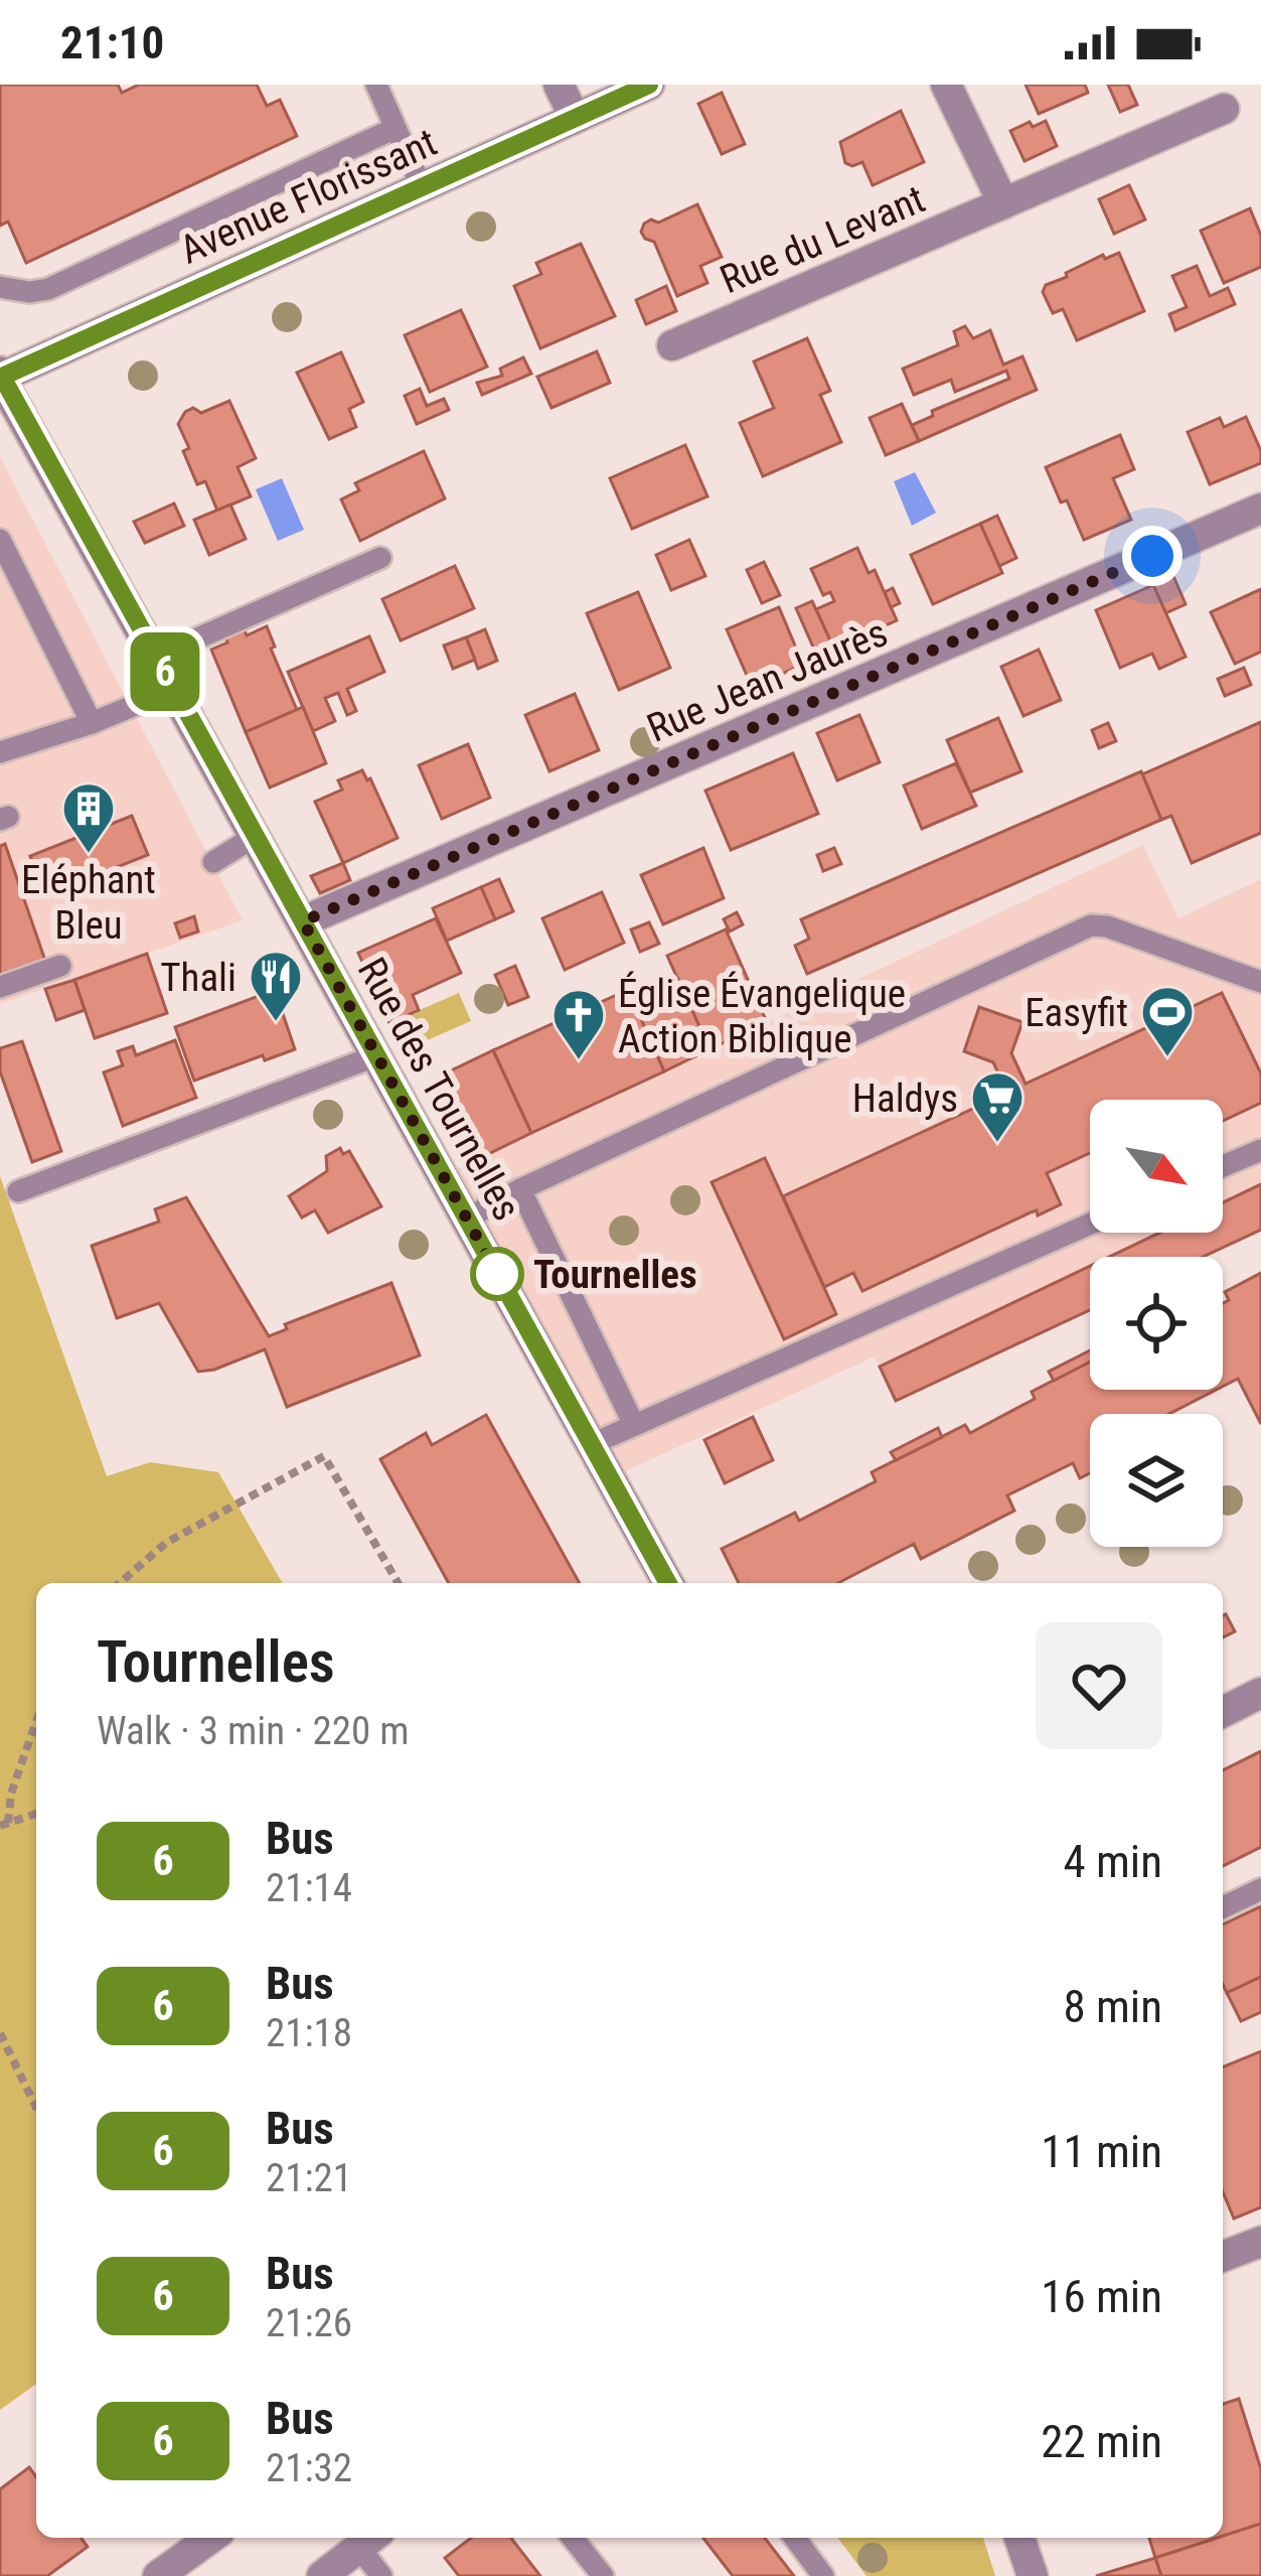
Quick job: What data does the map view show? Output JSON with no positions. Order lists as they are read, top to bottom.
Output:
{
  "streets": {
    "street": [
      "Avenue Florissant",
      "Rue du Levant",
      "Rue Jean Jaurès",
      "Rue des Tournelles"
    ]
  },
  "crossings": [
    ["Avenue Florissant", "Rue des Tournelles"],
    ["Rue Jean Jaurès", "Rue des Tournelles"]
  ],
  "places": {
    "building": ["Eléphant Bleu"],
    "restaurant": ["Thali"],
    "sports": ["Easyfit"],
    "church": ["Église Évangelique Action Biblique"],
    "supermarket": ["Haldys"],
    "other": ["Tournelles"]
  },
  "lines": ["bus line 6"],
  "north": "bottom right",
  "page": {
    "status": "21:10",
    "on_map": "6",
    "heading": ["Tournelles", "Walk · 3 min · 220 m"],
    "list": [
      {
        "mark": "6",
        "name": "Bus",
        "note": "21:14",
        "value": "4 min"
      },
      {
        "mark": "6",
        "name": "Bus",
        "note": "21:18",
        "value": "8 min"
      },
      {
        "mark": "6",
        "name": "Bus",
        "note": "21:21",
        "value": "11 min"
      },
      {
        "mark": "6",
        "name": "Bus",
        "note": "21:26",
        "value": "16 min"
      },
      {
        "mark": "6",
        "name": "Bus",
        "note": "21:32",
        "value": "22 min"
      }
    ]
  }
}
